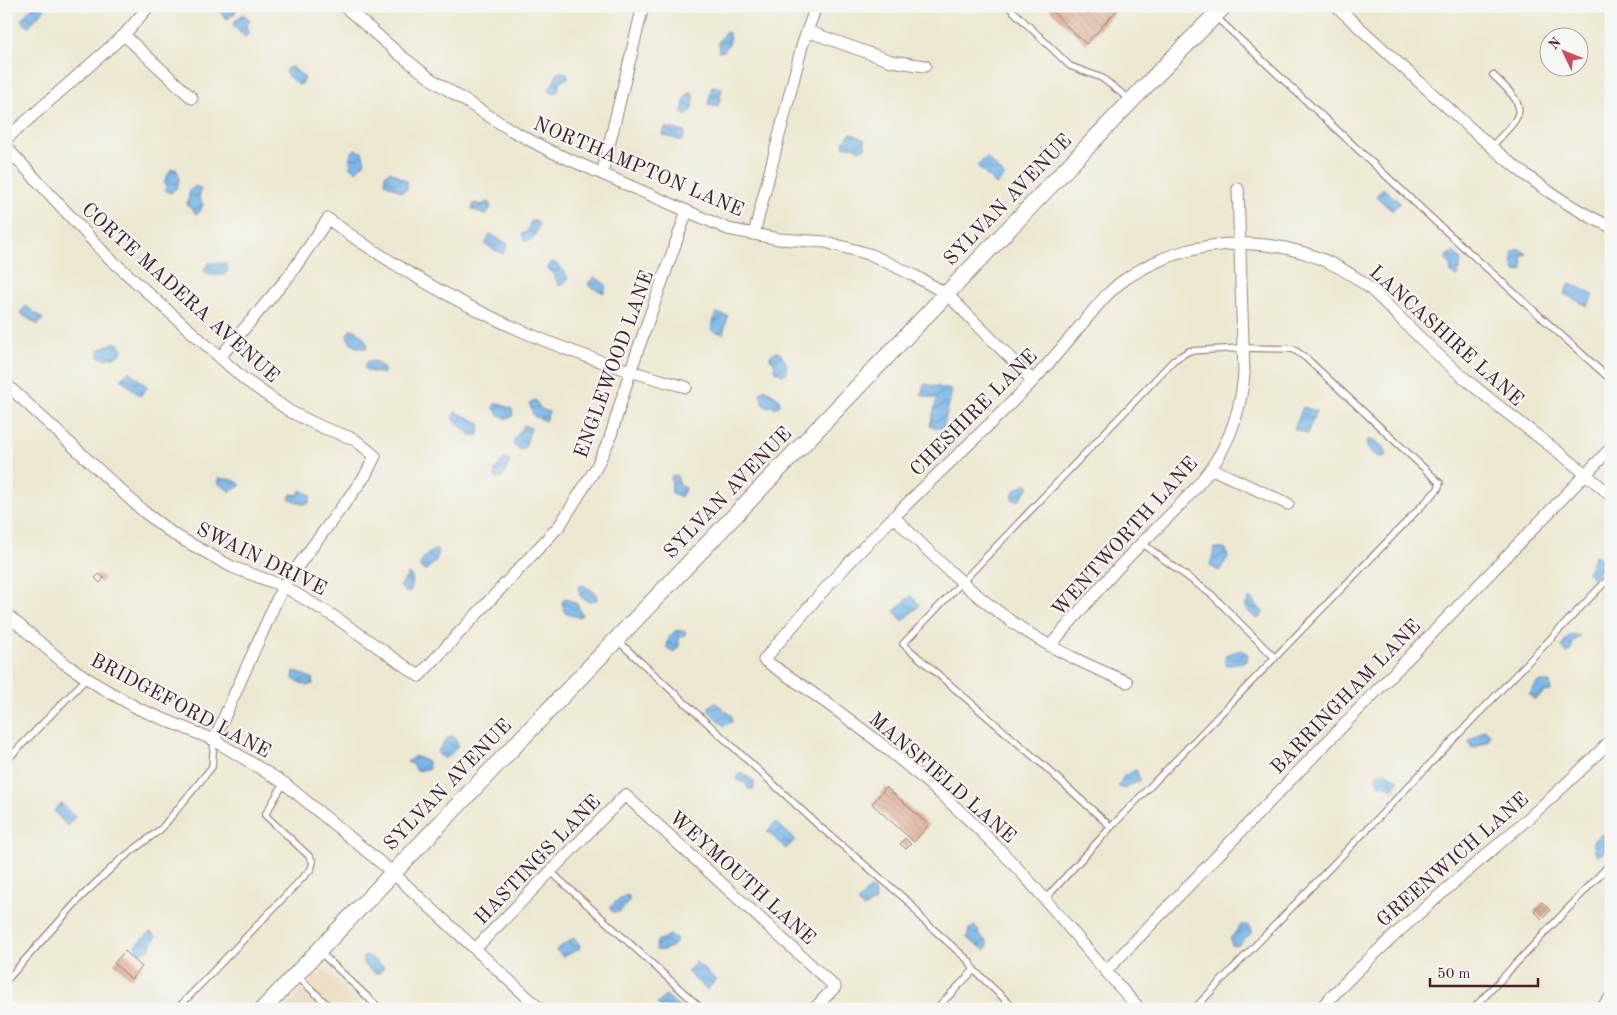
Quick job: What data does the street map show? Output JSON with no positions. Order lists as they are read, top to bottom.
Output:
{
  "streets": {
    "main road": ["SYLVAN AVENUE"],
    "street": [
      "NORTHAMPTON LANE",
      "CORTE MADERA AVENUE",
      "LANCASHIRE LANE",
      "ENGLEWOOD LANE",
      "CHESHIRE LANE",
      "WENTWORTH LANE",
      "SWAIN DRIVE",
      "BARRINGHAM LANE",
      "BRIDGEFORD LANE",
      "MANSFIELD LANE",
      "HASTINGS LANE",
      "GREENWICH LANE",
      "WEYMOUTH LANE"
    ]
  },
  "crossings": [
    ["NORTHAMPTON LANE", "SYLVAN AVENUE"],
    ["NORTHAMPTON LANE", "ENGLEWOOD LANE"],
    ["NORTHAMPTON LANE", "CHESHIRE LANE"],
    ["SYLVAN AVENUE", "BRIDGEFORD LANE"],
    ["CORTE MADERA AVENUE", "SWAIN DRIVE"],
    ["LANCASHIRE LANE", "CHESHIRE LANE"],
    ["LANCASHIRE LANE", "WENTWORTH LANE"],
    ["LANCASHIRE LANE", "BARRINGHAM LANE"],
    ["ENGLEWOOD LANE", "SWAIN DRIVE"],
    ["CHESHIRE LANE", "WENTWORTH LANE"],
    ["CHESHIRE LANE", "MANSFIELD LANE"],
    ["BARRINGHAM LANE", "MANSFIELD LANE"],
    ["BRIDGEFORD LANE", "HASTINGS LANE"],
    ["HASTINGS LANE", "WEYMOUTH LANE"]
  ],
  "scale_bar": "50 m",
  "north": "top left"
}
